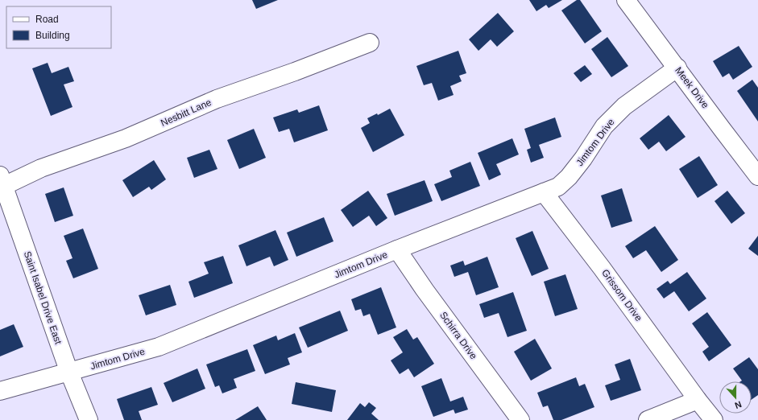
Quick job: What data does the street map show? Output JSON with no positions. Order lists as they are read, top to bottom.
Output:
{
  "streets": {
    "street": [
      "Meek Drive",
      "Nesbitt Lane",
      "Jimtom Drive",
      "Grissom Drive",
      "Saint Isabel Drive East",
      "Schirra Drive"
    ]
  },
  "crossings": [
    ["Meek Drive", "Jimtom Drive"],
    ["Nesbitt Lane", "Saint Isabel Drive East"],
    ["Jimtom Drive", "Grissom Drive"],
    ["Jimtom Drive", "Saint Isabel Drive East"],
    ["Jimtom Drive", "Schirra Drive"]
  ],
  "legend": ["Road", "Building"],
  "north": "bottom"
}
